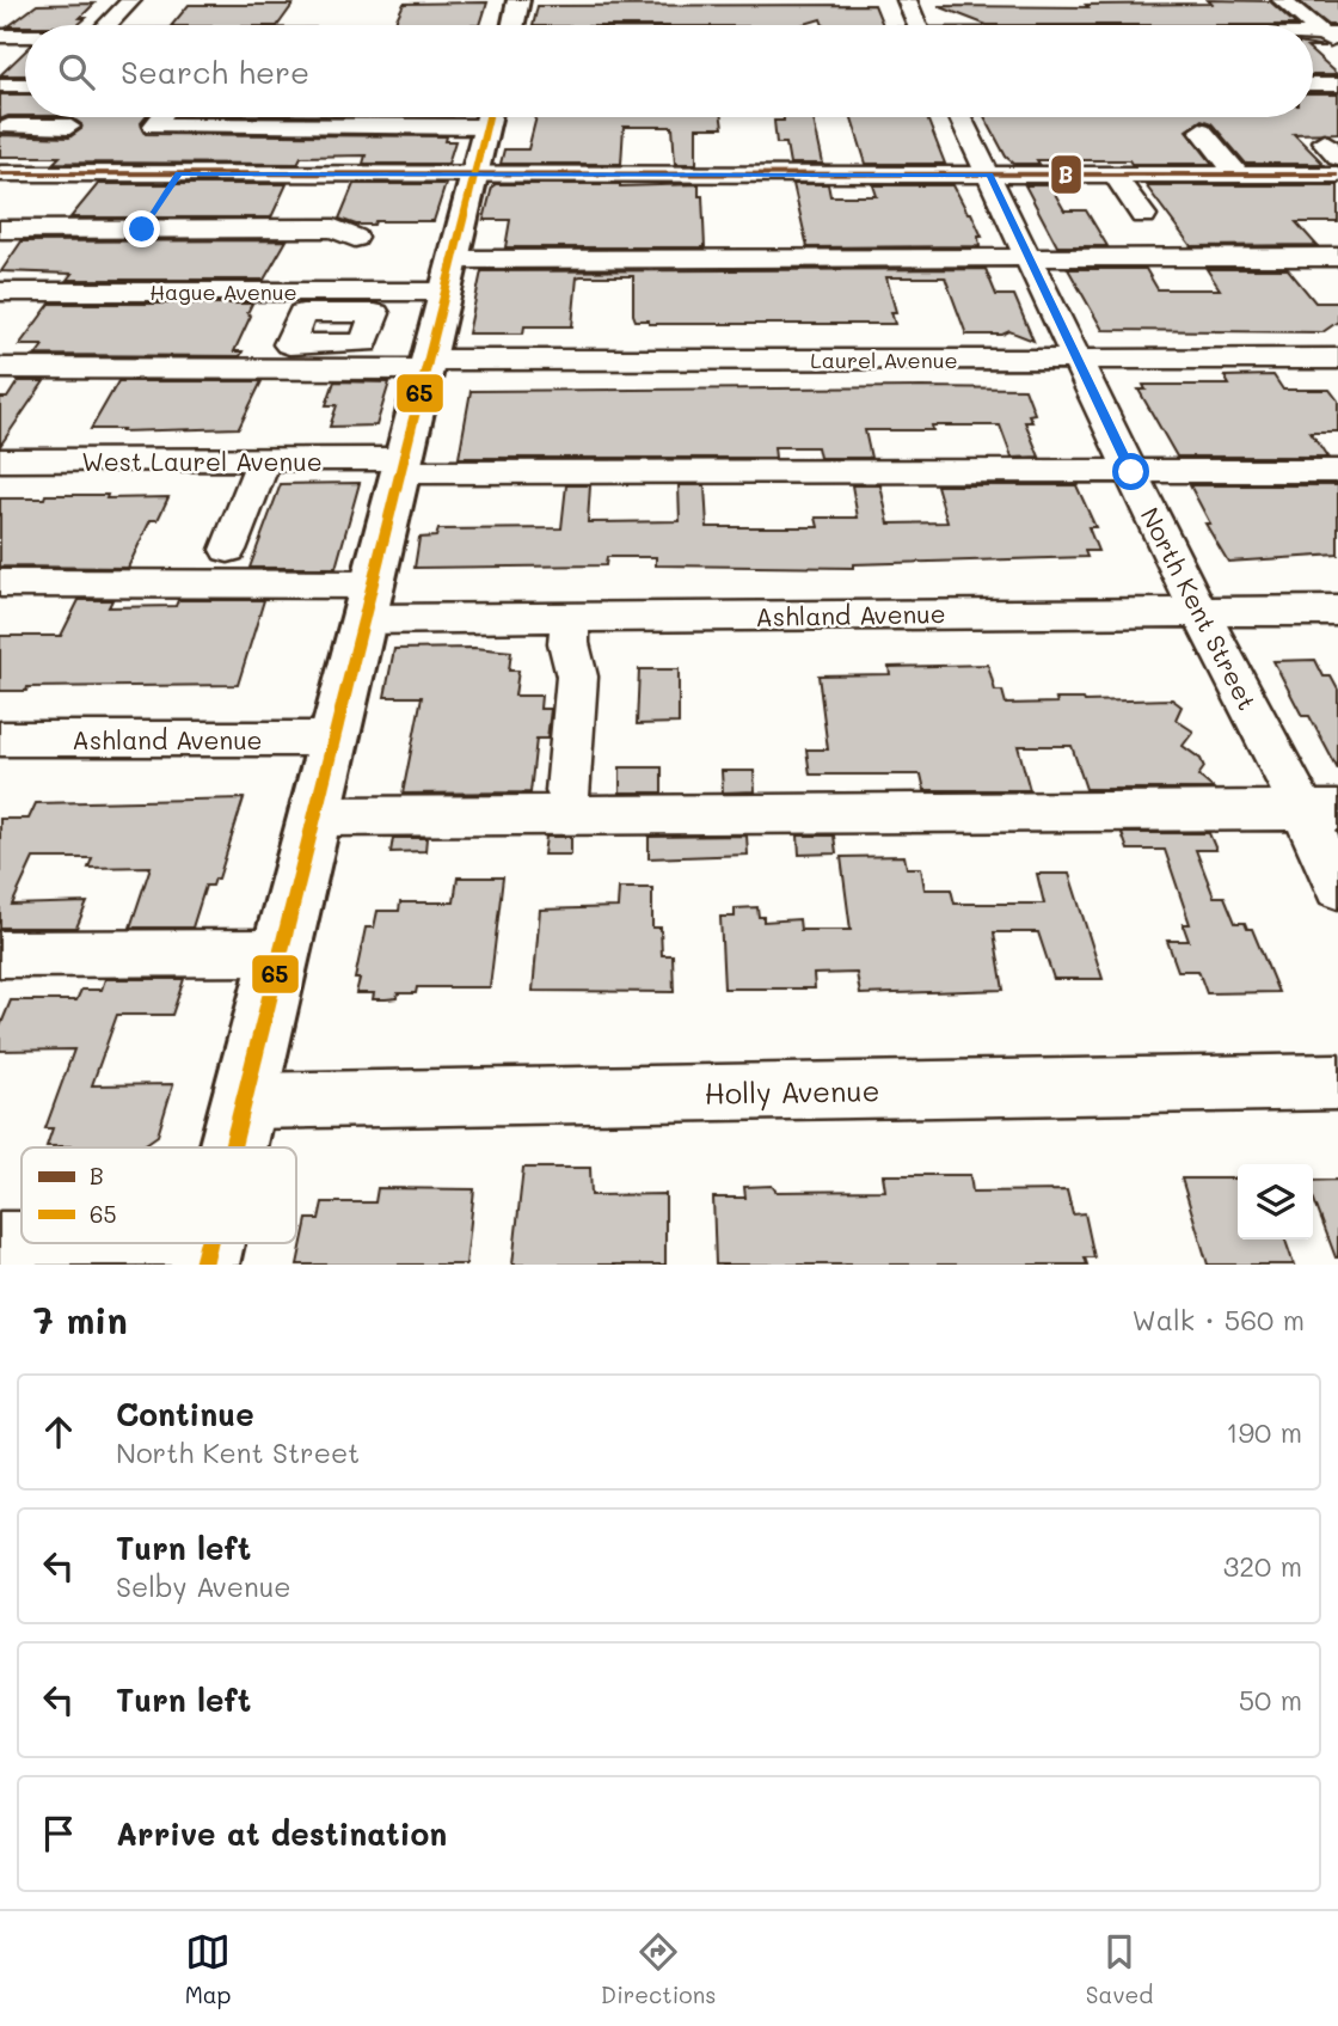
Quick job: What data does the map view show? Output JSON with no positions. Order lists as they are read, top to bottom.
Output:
{
  "streets": {
    "street": [
      "Hague Avenue",
      "Laurel Avenue",
      "West Laurel Avenue",
      "North Kent Street",
      "Ashland Avenue",
      "Holly Avenue"
    ]
  },
  "crossings": [
    ["Hague Avenue", "North Kent Street"],
    ["Laurel Avenue", "North Kent Street"],
    ["North Kent Street", "Ashland Avenue"]
  ],
  "lines": ["transit line 65", "transit line B"],
  "legend": ["B", "65"],
  "page": {
    "search": "Search here",
    "heading": ["7 min", "Walk · 560 m"],
    "list": [
      ["Continue", "North Kent Street", "190 m"],
      ["Turn left", "Selby Avenue", "320 m"],
      ["Turn left", "50 m"],
      "Arrive at destination"
    ],
    "nav": ["Map", "Directions", "Saved"]
  }
}
